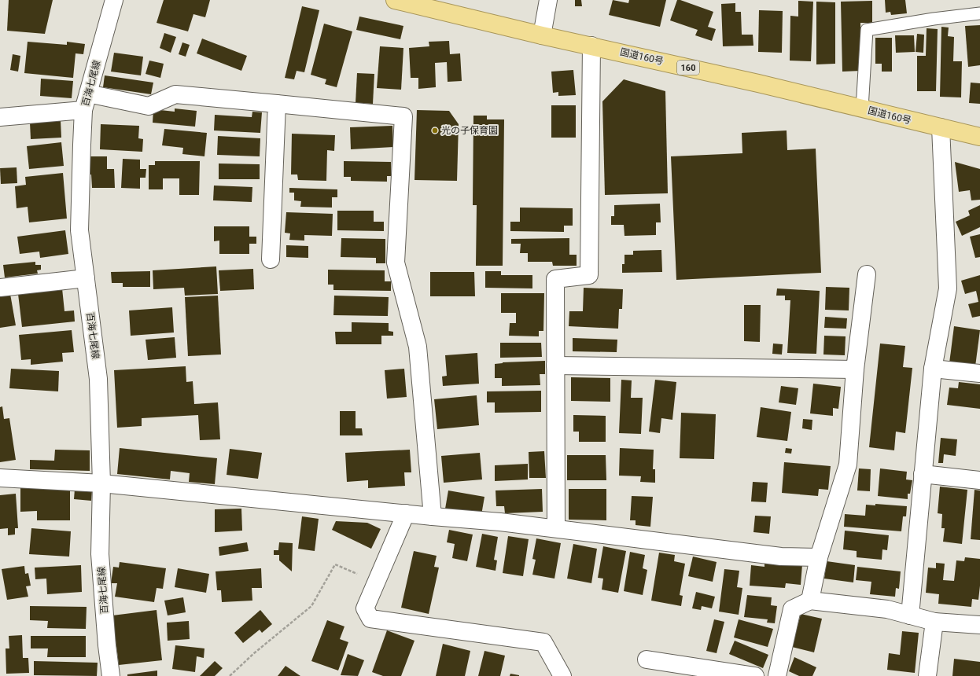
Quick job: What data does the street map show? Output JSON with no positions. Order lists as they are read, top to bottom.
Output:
{
  "streets": {
    "highway": ["国道160号", "160"],
    "street": ["百海七尾線"]
  },
  "places": ["光の子保育園"]
}
